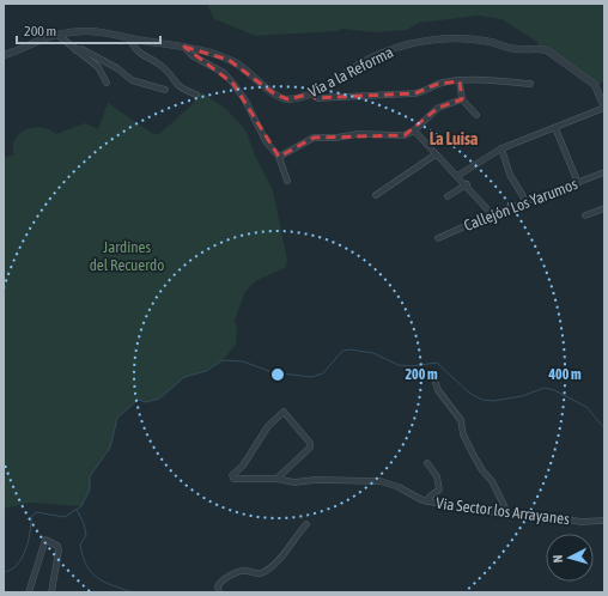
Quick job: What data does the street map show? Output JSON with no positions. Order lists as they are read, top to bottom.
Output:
{
  "streets": {
    "street": ["Vía a la Reforma", "Callejón Los Yarumos", "Via Sector los Arrayanes"]
  },
  "districts": ["La Luisa"],
  "parks": ["Jardines del Recuerdo"],
  "scale_bar": "200 m",
  "north": "left",
  "rings": ["200 m", "400 m"]
}
